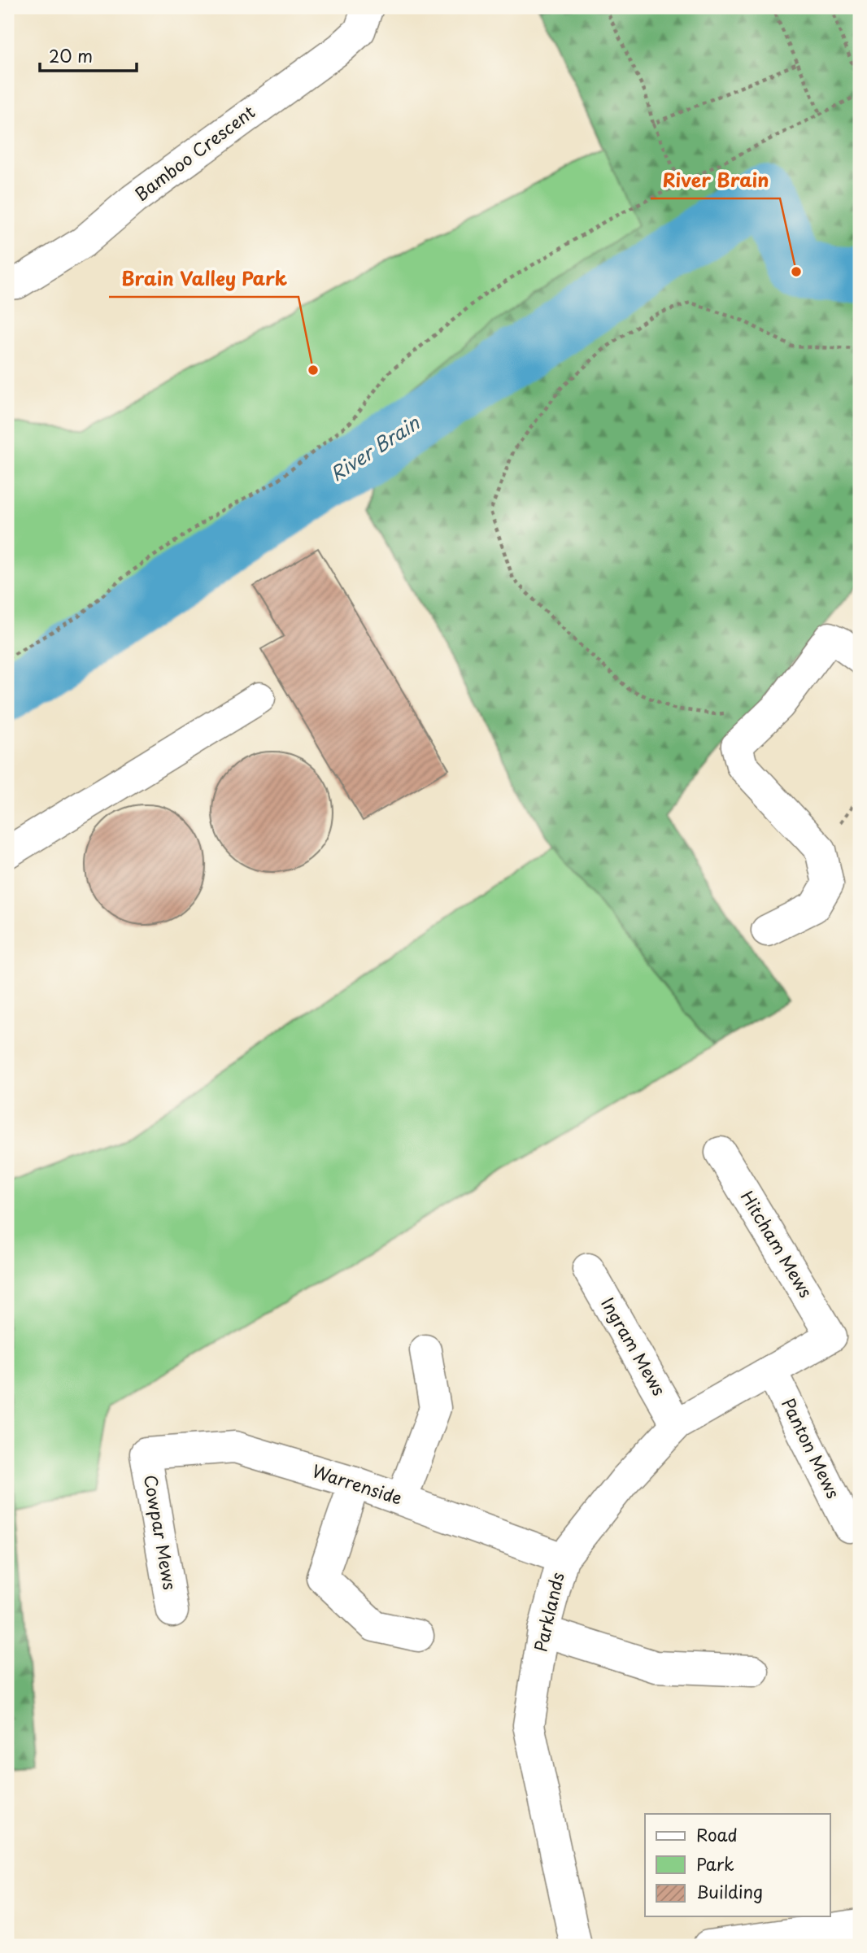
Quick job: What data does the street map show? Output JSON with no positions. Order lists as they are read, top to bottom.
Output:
{
  "streets": {
    "street": [
      "Bamboo Crescent",
      "Hitcham Mews",
      "Ingram Mews",
      "Panton Mews",
      "Warrenside",
      "Cowpar Mews",
      "Parklands"
    ]
  },
  "crossings": [
    ["Hitcham Mews", "Parklands"],
    ["Ingram Mews", "Parklands"],
    ["Panton Mews", "Parklands"],
    ["Warrenside", "Cowpar Mews"],
    ["Warrenside", "Parklands"]
  ],
  "water": ["River Brain"],
  "places": ["River Brain", "Brain Valley Park"],
  "legend": ["Road", "Park", "Building"],
  "scale_bar": "20 m"
}
